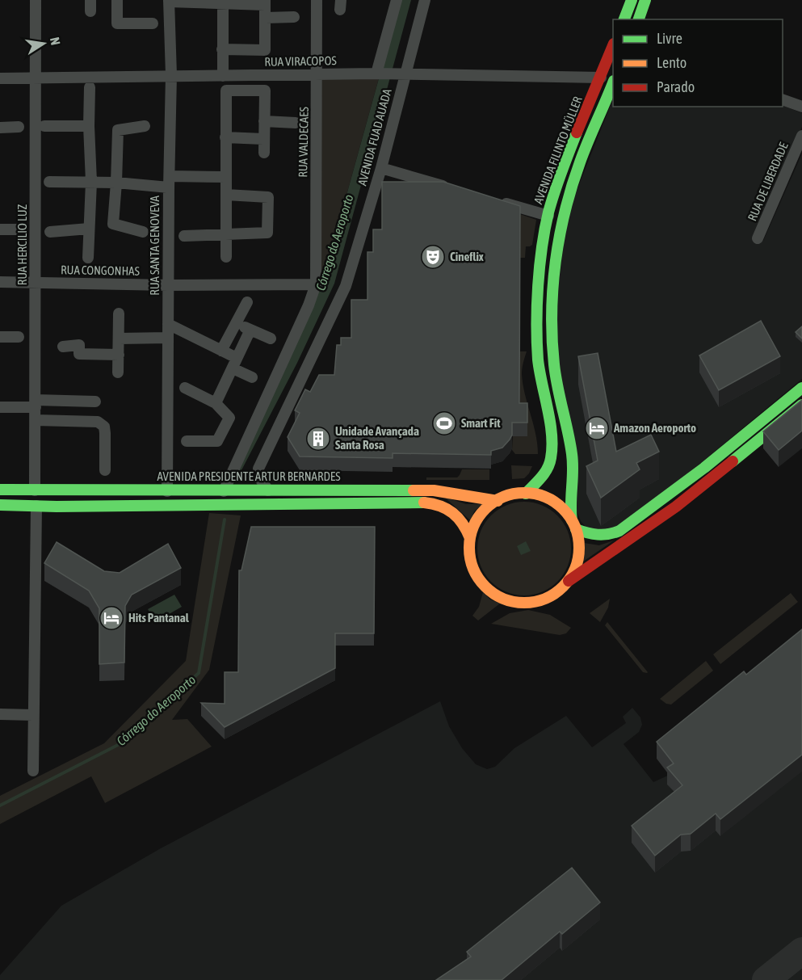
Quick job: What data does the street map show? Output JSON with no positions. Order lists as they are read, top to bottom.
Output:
{
  "streets": {
    "main road": ["AVENIDA FILINTO MÜLLER", "AVENIDA PRESIDENTE ARTUR BERNARDES"],
    "street": [
      "RUA VIRACOPOS",
      "AVENIDA FUAD AUADA",
      "RUA VALDECAES",
      "RUA DE LIBERDADE",
      "RUA HERCILIO LUZ",
      "RUA SANTA GENOVEVA",
      "RUA CONGONHAS"
    ]
  },
  "crossings": [
    ["RUA VIRACOPOS", "AVENIDA FUAD AUADA"],
    ["RUA VIRACOPOS", "RUA VALDECAES"],
    ["RUA VIRACOPOS", "AVENIDA FILINTO MÜLLER"],
    ["RUA VIRACOPOS", "RUA HERCILIO LUZ"],
    ["RUA VIRACOPOS", "RUA SANTA GENOVEVA"],
    ["AVENIDA FUAD AUADA", "AVENIDA PRESIDENTE ARTUR BERNARDES"],
    ["RUA VALDECAES", "RUA CONGONHAS"],
    ["AVENIDA FILINTO MÜLLER", "AVENIDA PRESIDENTE ARTUR BERNARDES"],
    ["RUA HERCILIO LUZ", "RUA CONGONHAS"],
    ["RUA HERCILIO LUZ", "AVENIDA PRESIDENTE ARTUR BERNARDES"],
    ["RUA SANTA GENOVEVA", "RUA CONGONHAS"],
    ["RUA SANTA GENOVEVA", "AVENIDA PRESIDENTE ARTUR BERNARDES"]
  ],
  "water": ["Córrego do Aeroporto"],
  "places": {
    "theatre": ["Cineflix"],
    "sports": ["Smart Fit"],
    "hotel": ["Amazon Aeroporto", "Hits Pantanal"],
    "building": ["Unidade Avançada Santa Rosa"]
  },
  "legend": ["Livre", "Lento", "Parado"],
  "north": "right"
}
